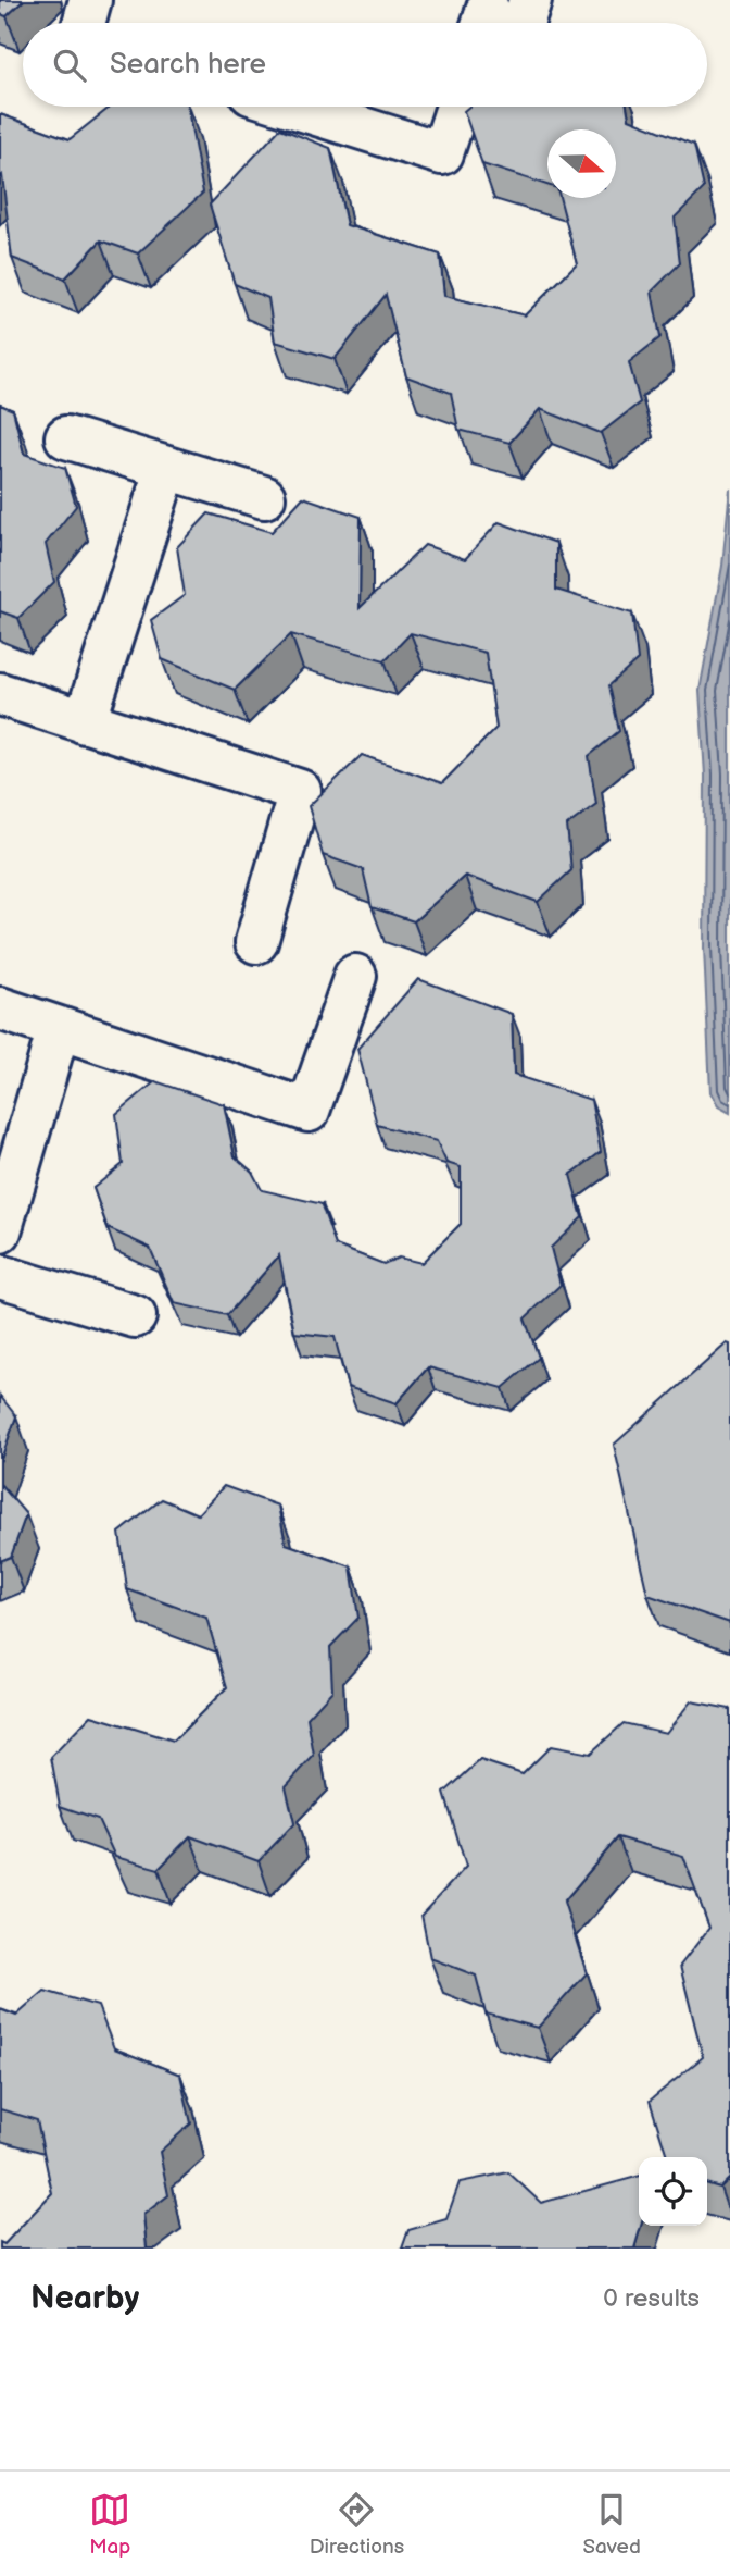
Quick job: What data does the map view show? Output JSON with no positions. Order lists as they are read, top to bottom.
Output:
{
  "north": "right",
  "page": {
    "search": "Search here",
    "heading": ["Nearby", "0 results"],
    "nav": ["Map", "Directions", "Saved"]
  }
}
